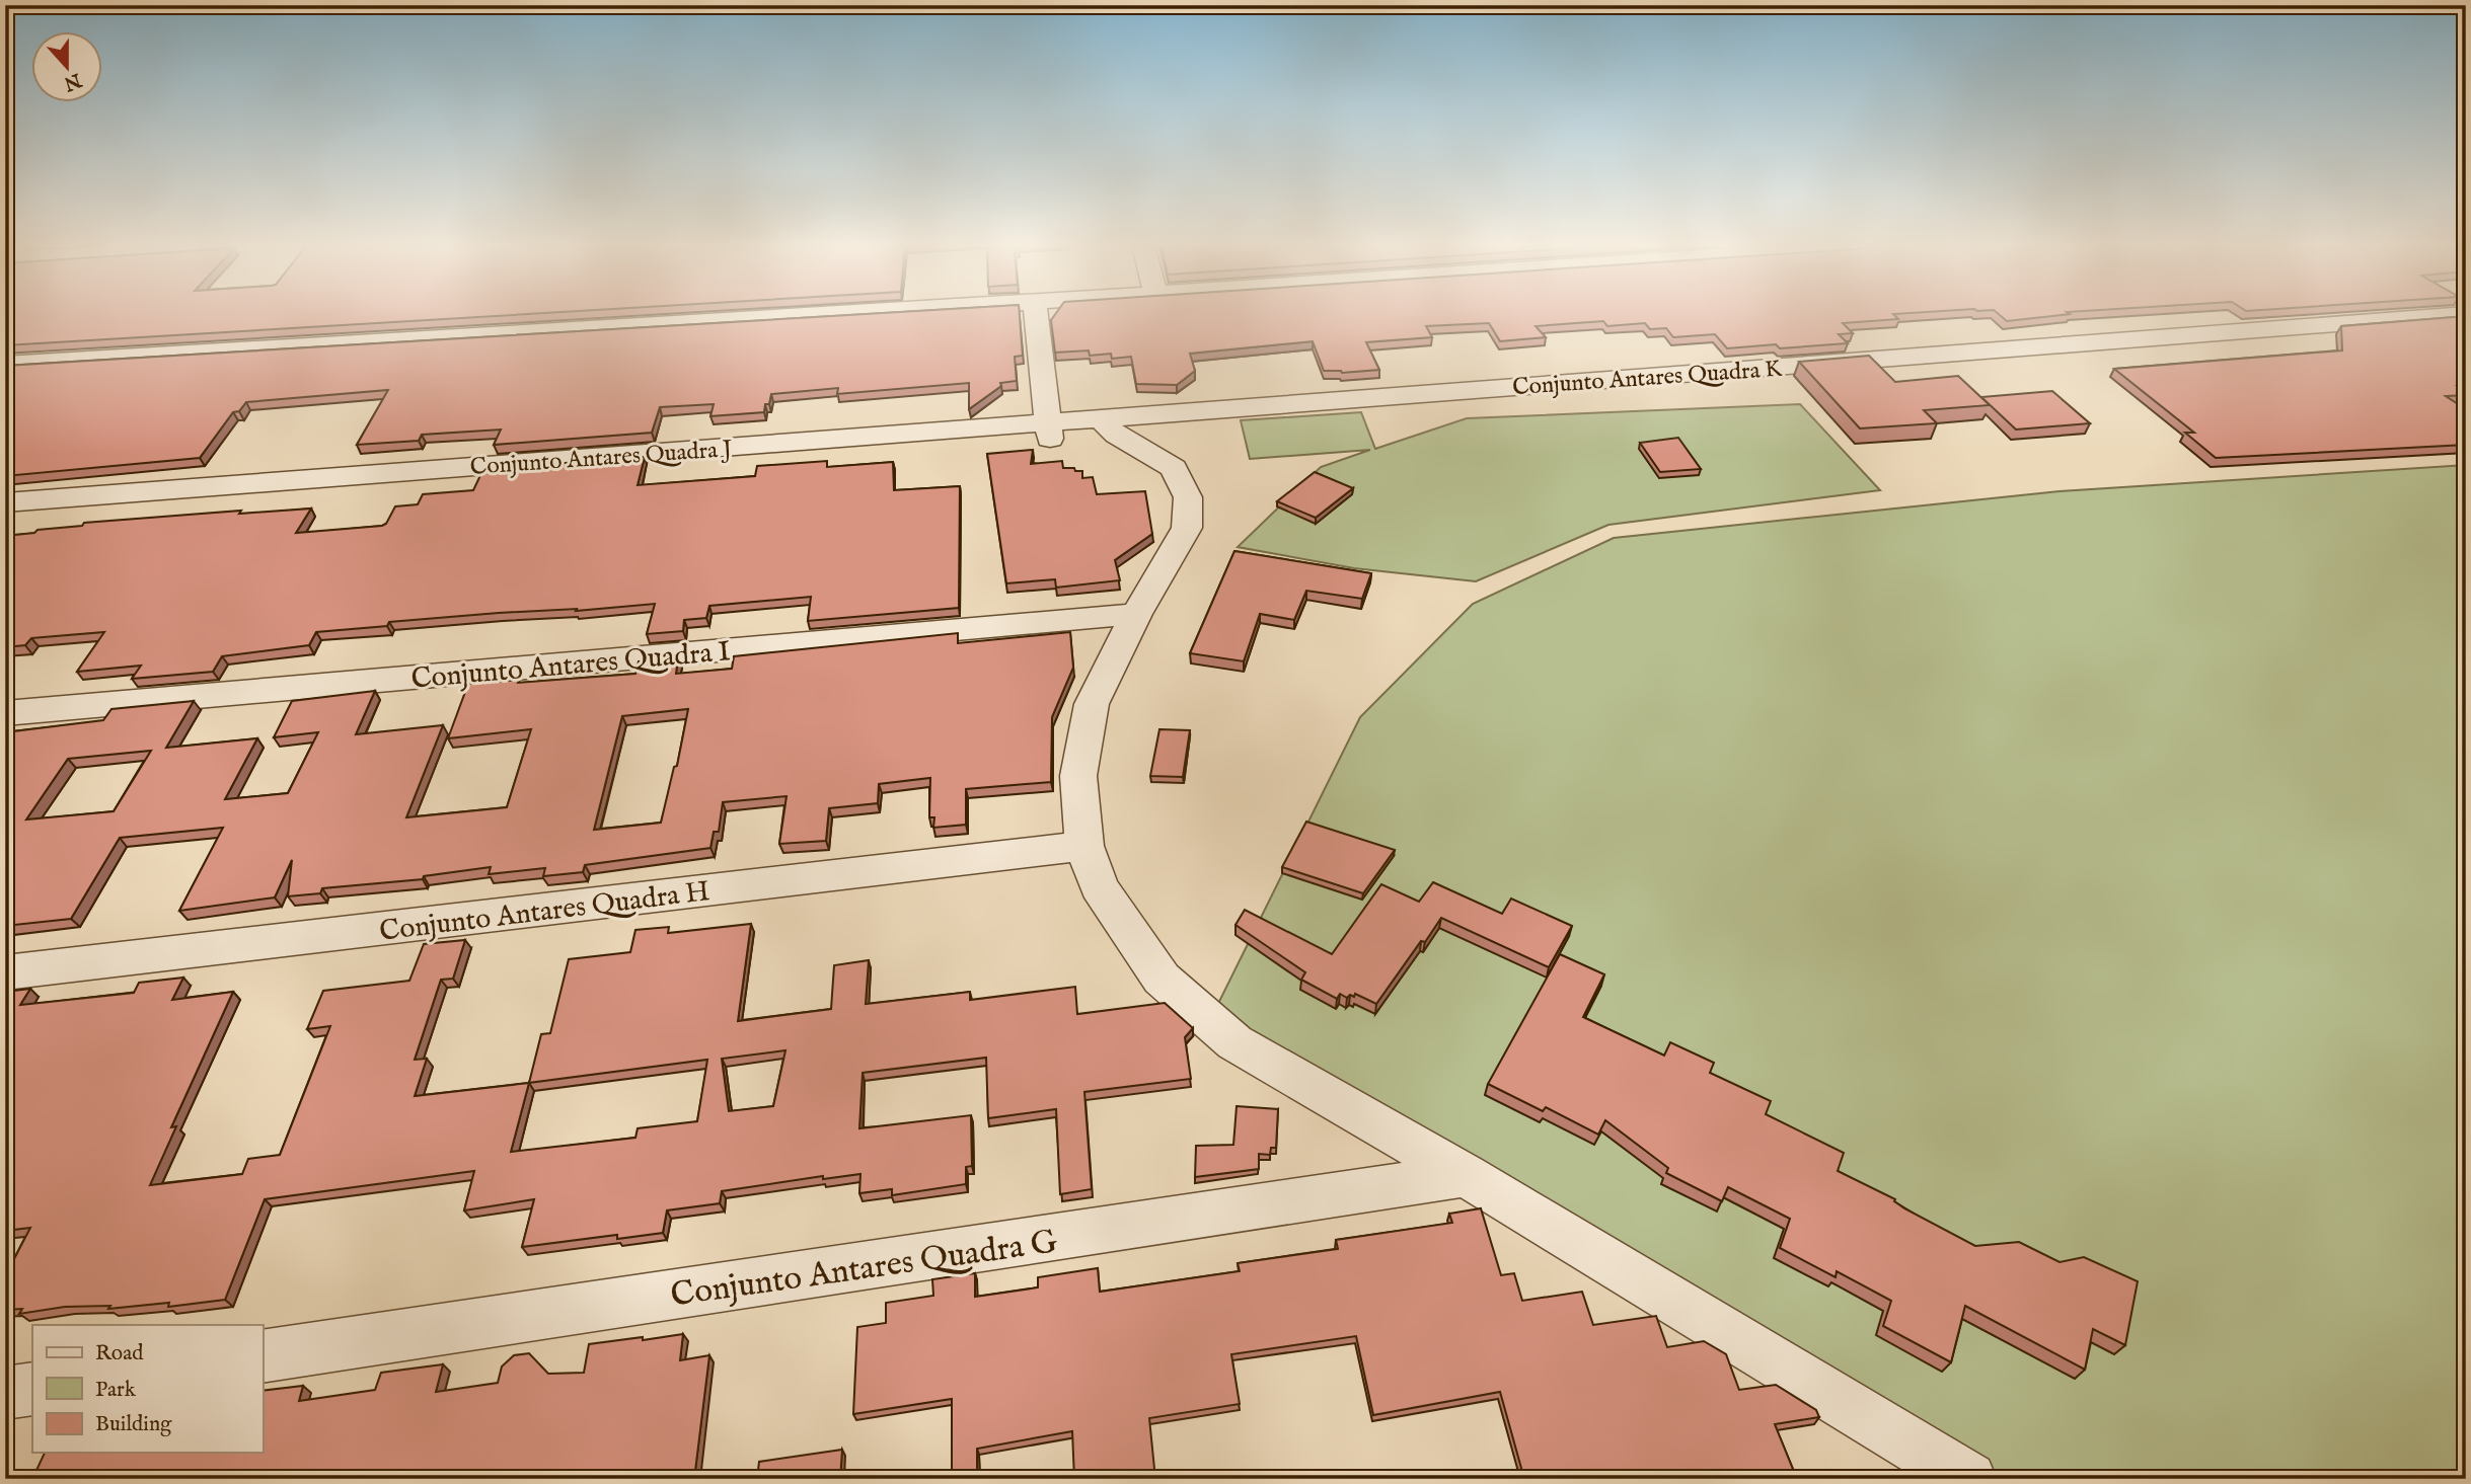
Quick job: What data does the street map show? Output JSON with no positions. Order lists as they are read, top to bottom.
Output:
{
  "streets": {
    "street": [
      "Conjunto Antares Quadra K",
      "Conjunto Antares Quadra J",
      "Conjunto Antares Quadra I",
      "Conjunto Antares Quadra H",
      "Conjunto Antares Quadra G"
    ]
  },
  "crossings": [
    ["Conjunto Antares Quadra K", "Conjunto Antares Quadra J"]
  ],
  "legend": ["Road", "Park", "Building"],
  "north": "bottom"
}
